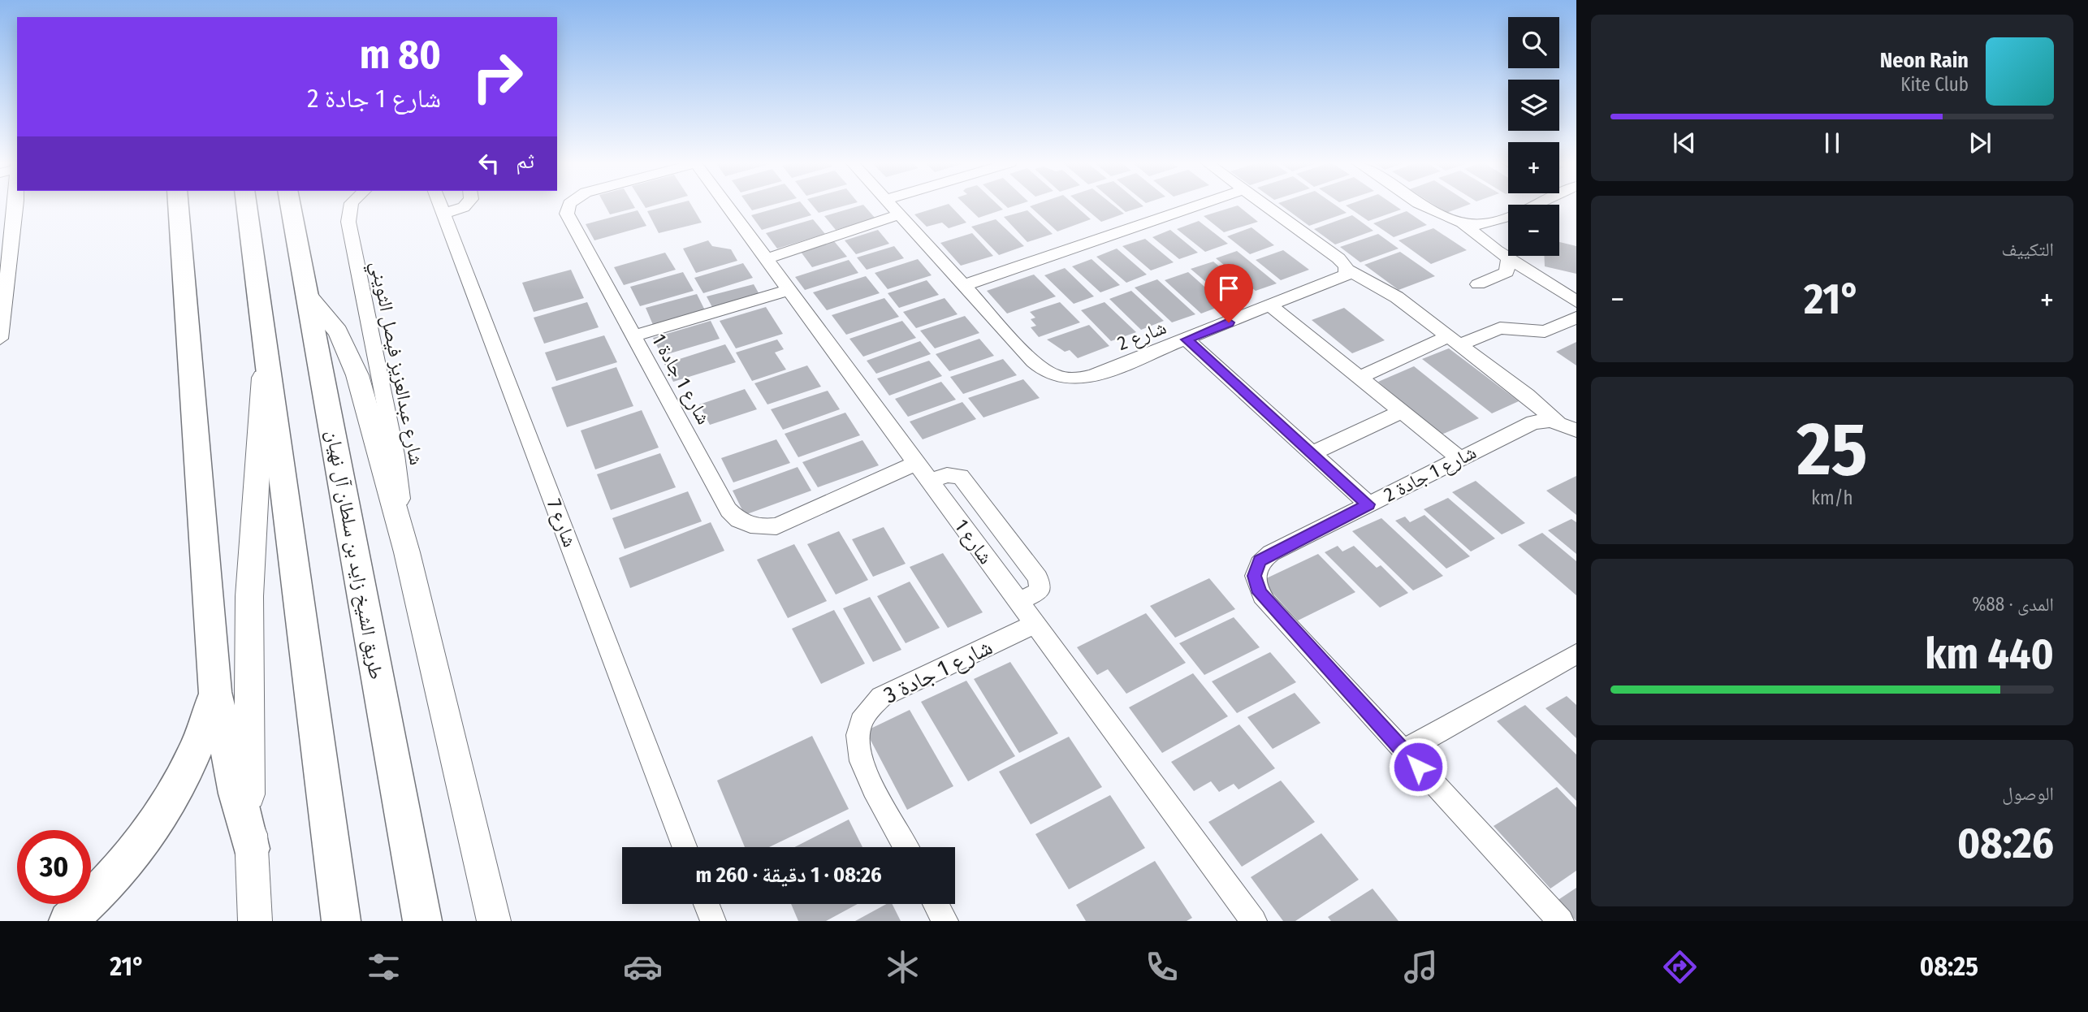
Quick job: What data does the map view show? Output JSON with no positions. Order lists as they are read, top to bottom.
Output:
{
  "streets": {
    "highway": ["طريق الشيخ زايد بن سلطان آل نهيان"],
    "street": [
      "شارع 2",
      "شارع عبدالعزيز فيصل الثويني",
      "شارع 1 جادة 1",
      "شارع 1 جادة 2",
      "شارع 7",
      "شارع 1",
      "شارع 1 جادة 3"
    ]
  },
  "crossings": [
    ["شارع 1 جادة 1", "شارع 1"],
    ["شارع 1", "شارع 1 جادة 3"]
  ],
  "page": {
    "map_buttons": ["+", "−"],
    "turn": ["80 m", "شارع 1 جادة 2"],
    "song": ["Neon Rain", "Kite Club"],
    "then": "ثم",
    "tile": [
      "التكييف",
      ["25", "km/h"],
      ["المدى · 88%", "440 km"],
      ["الوصول", "08:26"]
    ],
    "heat": ["−", "21°", "+"],
    "limit": "30",
    "trip": "08:26 · 1 دقيقة · 260 m",
    "tabs": ["08:25", "21°"]
  }
}
